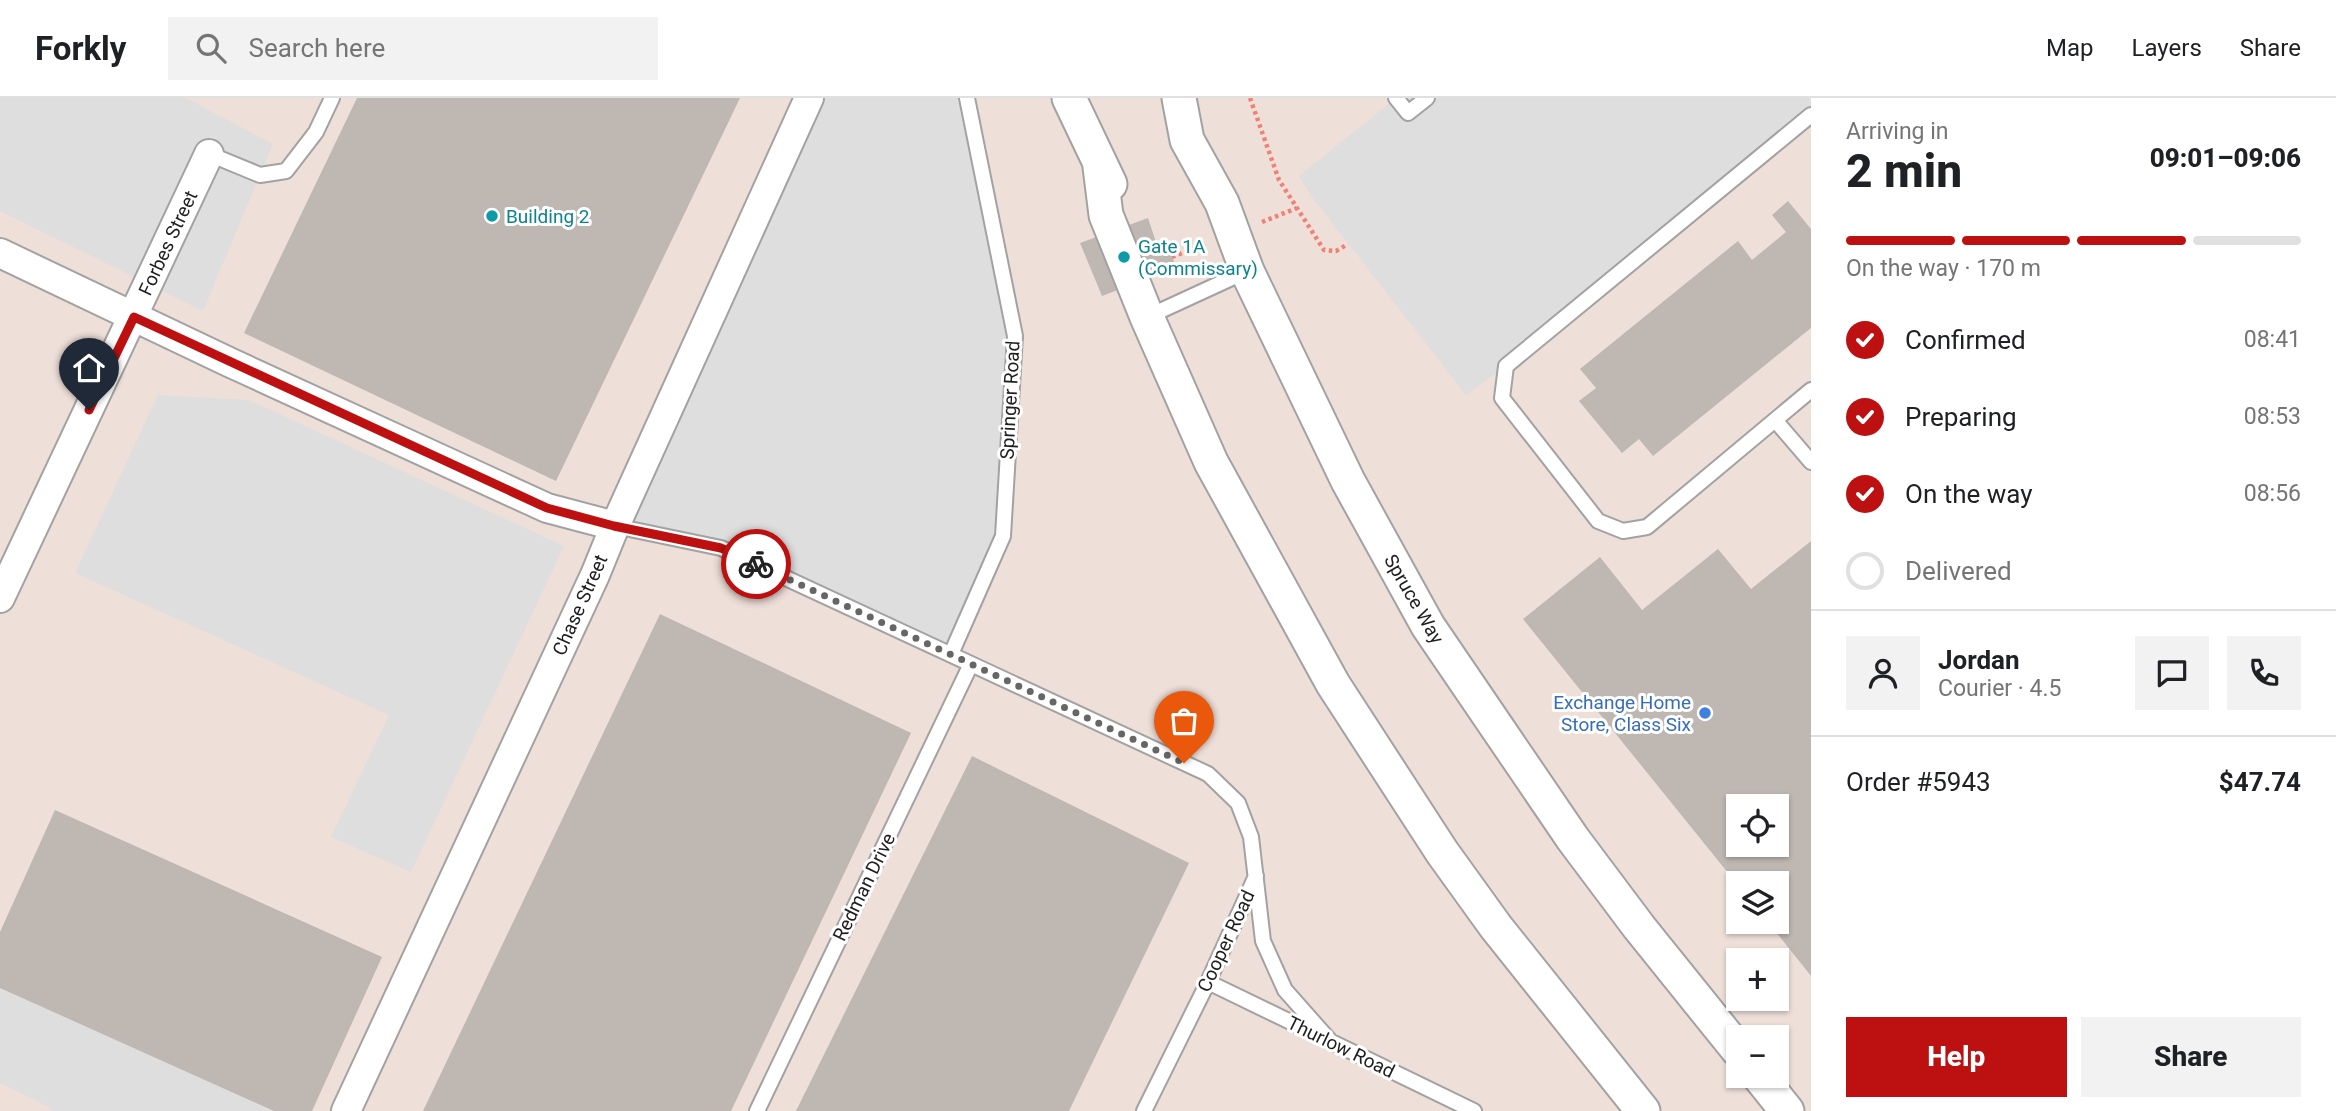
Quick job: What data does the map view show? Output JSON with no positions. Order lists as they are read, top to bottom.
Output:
{
  "streets": {
    "street": ["Forbes Street", "Spruce Way", "Chase Street"],
    "lane": [
      "Springer Road",
      "Redman Drive",
      "Cooper Road",
      "Thurlow Road"
    ]
  },
  "crossings": [
    ["Springer Road", "Cooper Road"],
    ["Chase Street", "Cooper Road"],
    ["Redman Drive", "Cooper Road"],
    ["Cooper Road", "Thurlow Road"]
  ],
  "places": ["Building 2", "Gate 1A (Commissary)", "Exchange Home Store, Class Six"],
  "page": {
    "header": "Forkly",
    "search": "Search here",
    "nav": ["Map", "Layers", "Share"],
    "heading": ["2 min", "Arriving in", "09:01–09:06"],
    "panel": [
      "Jordan",
      "Courier · 4.5",
      "Order #5943",
      "$47.74"
    ],
    "bar": "On the way · 170 m",
    "list": [
      ["Confirmed", "08:41"],
      ["Preparing", "08:53"],
      ["On the way", "08:56"],
      "Delivered"
    ],
    "map_buttons": ["+", "−"],
    "buttons": ["Help", "Share"]
  }
}
